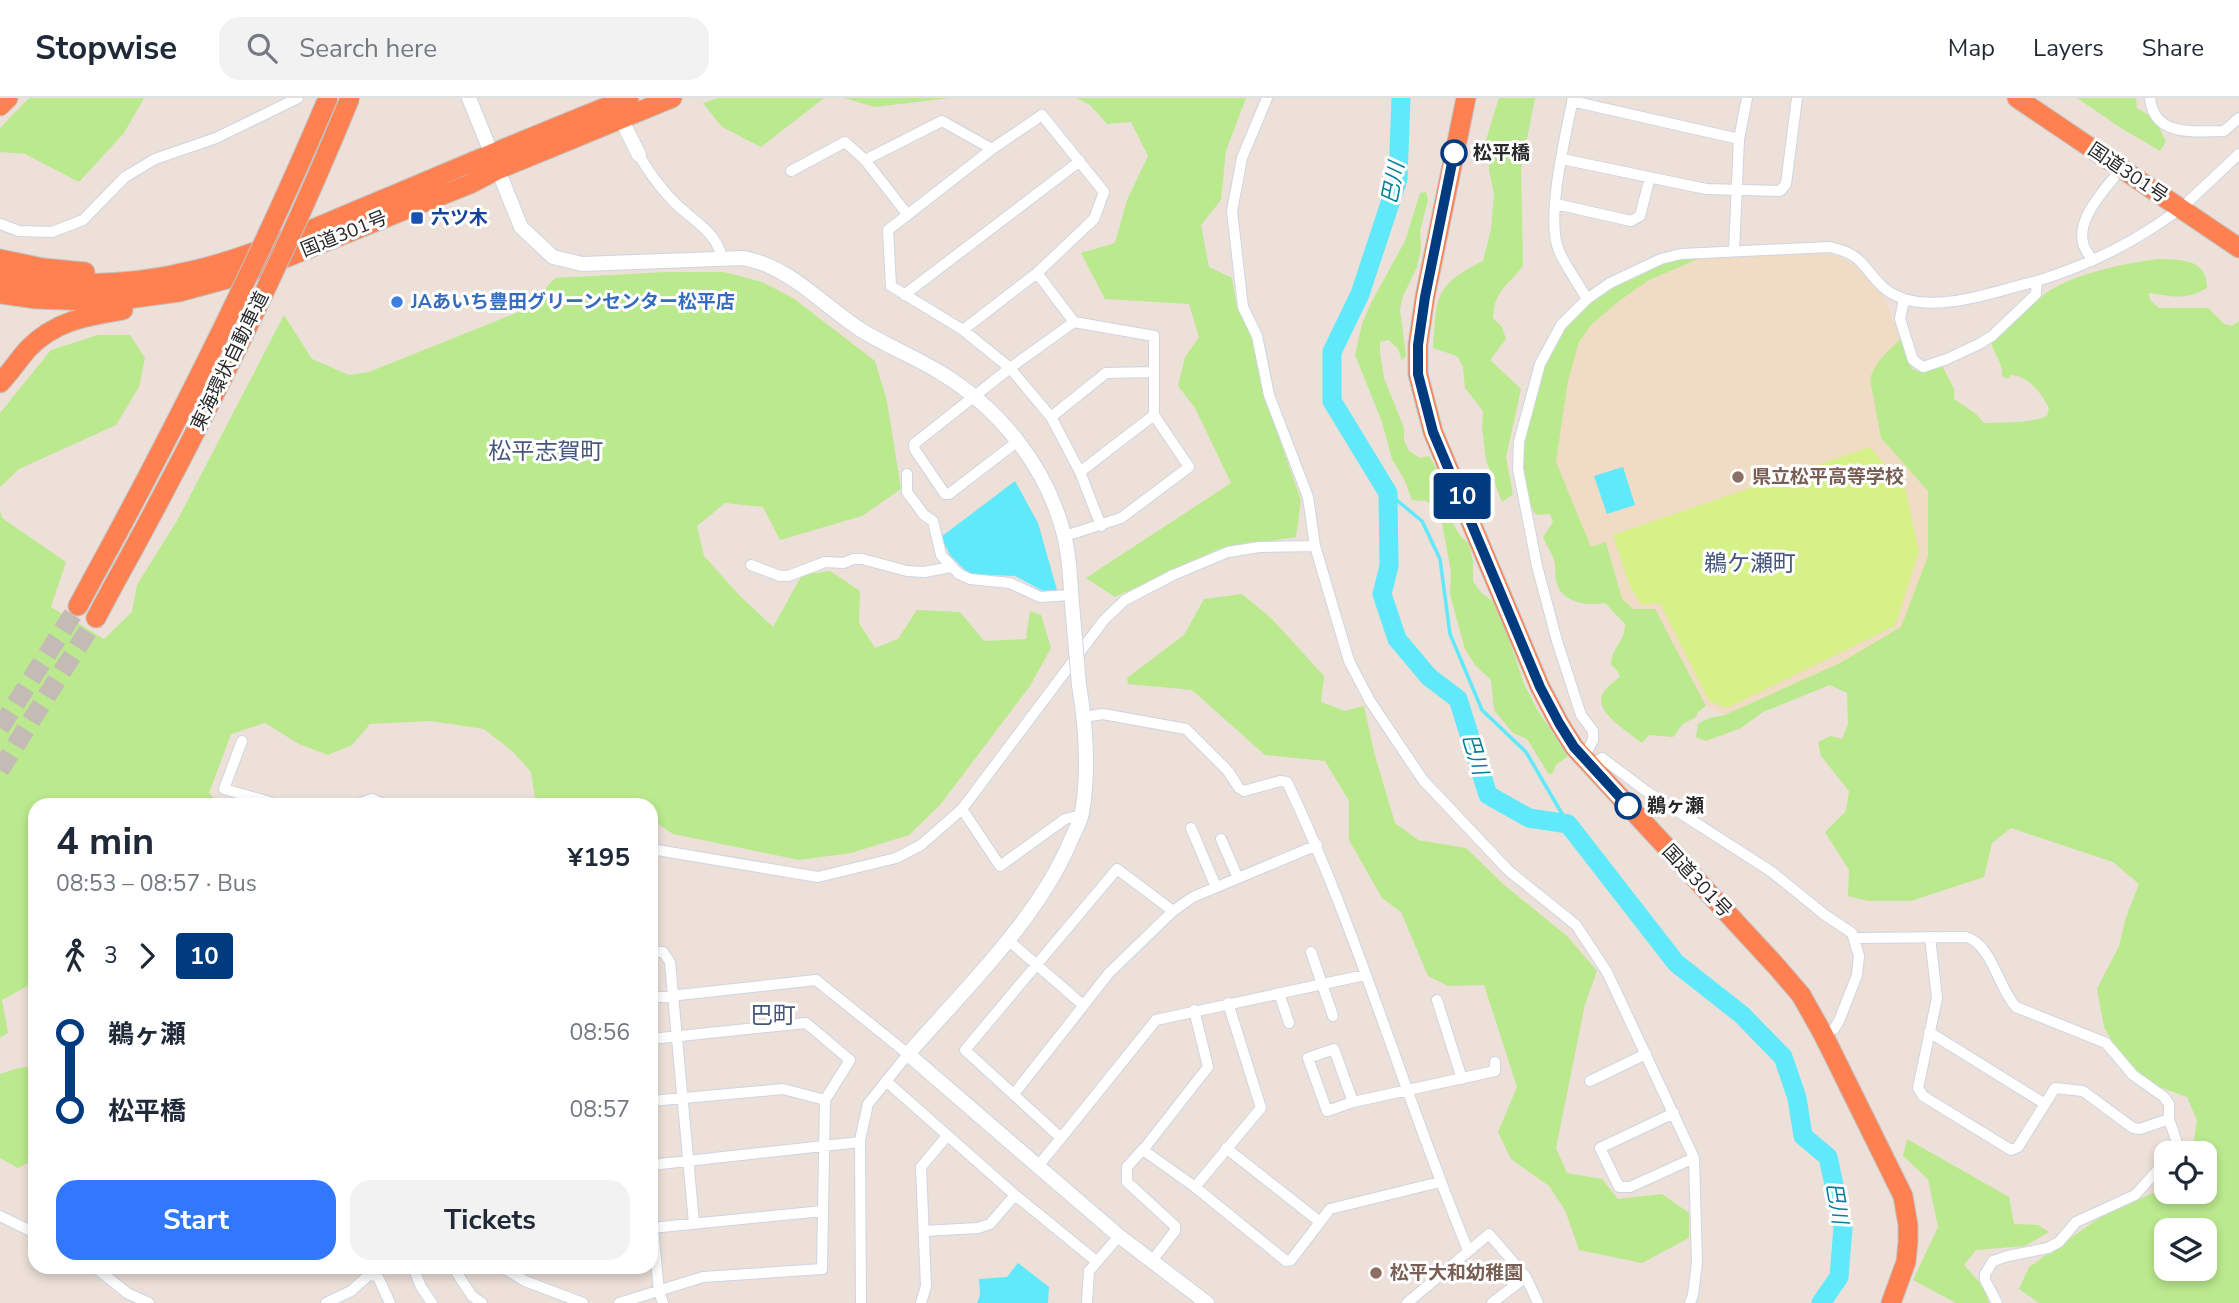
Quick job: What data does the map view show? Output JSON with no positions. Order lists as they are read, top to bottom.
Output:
{
  "streets": {
    "highway": ["国道301号", "東海環状自動車道"]
  },
  "districts": ["松平志賀町", "鵜ケ瀬町", "巴町"],
  "water": ["巴川"],
  "places": {
    "other": [
      "松平橋",
      "JAあいち豊田グリーンセンター松平店",
      "県立松平高等学校",
      "鵜ヶ瀬",
      "松平大和幼稚園"
    ],
    "transit": ["六ツ木"]
  },
  "lines": ["bus line 10"],
  "page": {
    "header": "Stopwise",
    "search": "Search here",
    "nav": ["Map", "Layers", "Share"],
    "on_map": "10",
    "heading": ["4 min", "08:53 – 08:57 · Bus", "¥195"],
    "legs": ["3", "10"],
    "list": [
      {
        "name": "鵜ヶ瀬",
        "value": "08:56"
      },
      {
        "name": "松平橋",
        "value": "08:57"
      }
    ],
    "buttons": ["Start", "Tickets"]
  }
}
